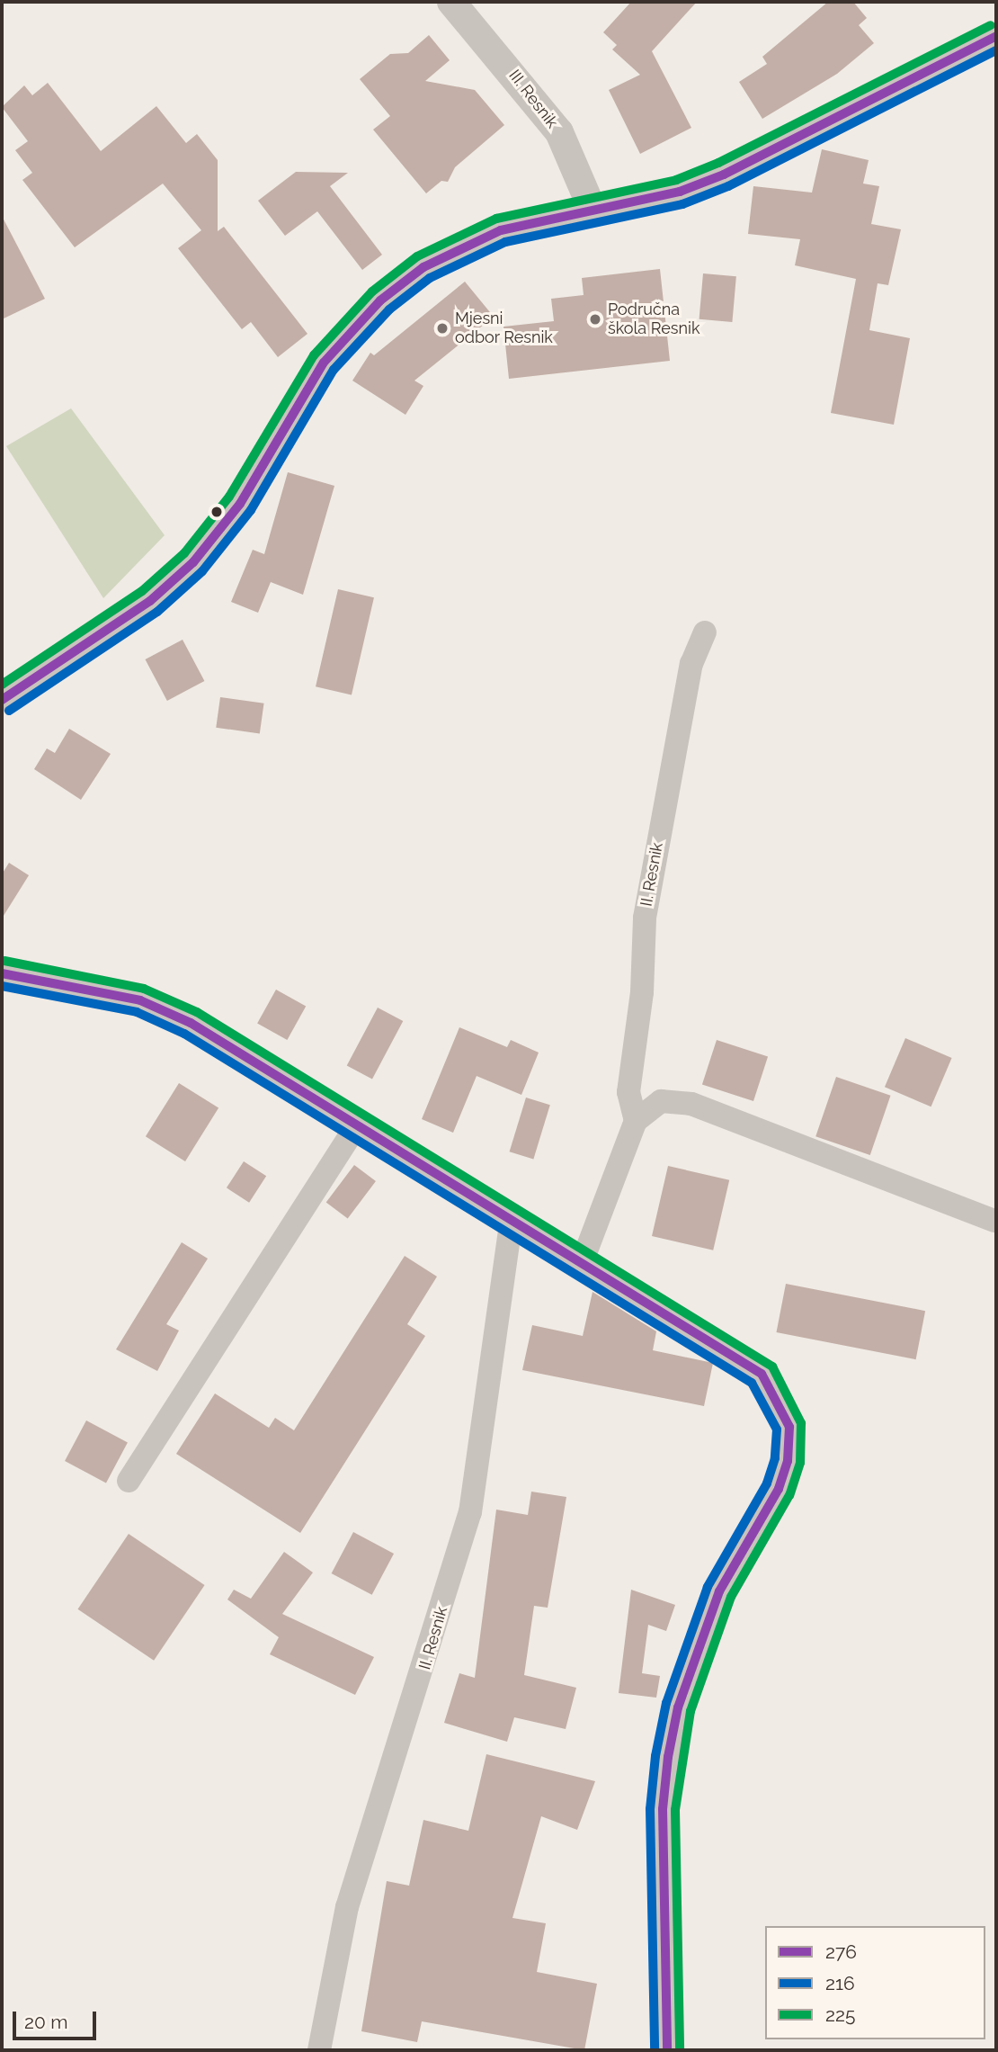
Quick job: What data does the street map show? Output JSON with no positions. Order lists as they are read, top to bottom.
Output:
{
  "streets": {
    "street": ["III. Resnik", "II. Resnik"]
  },
  "places": ["Područna škola Resnik", "Mjesni odbor Resnik"],
  "lines": ["transit line 225", "transit line 276", "transit line 216"],
  "legend": ["276", "216", "225"],
  "scale_bar": "20 m"
}
